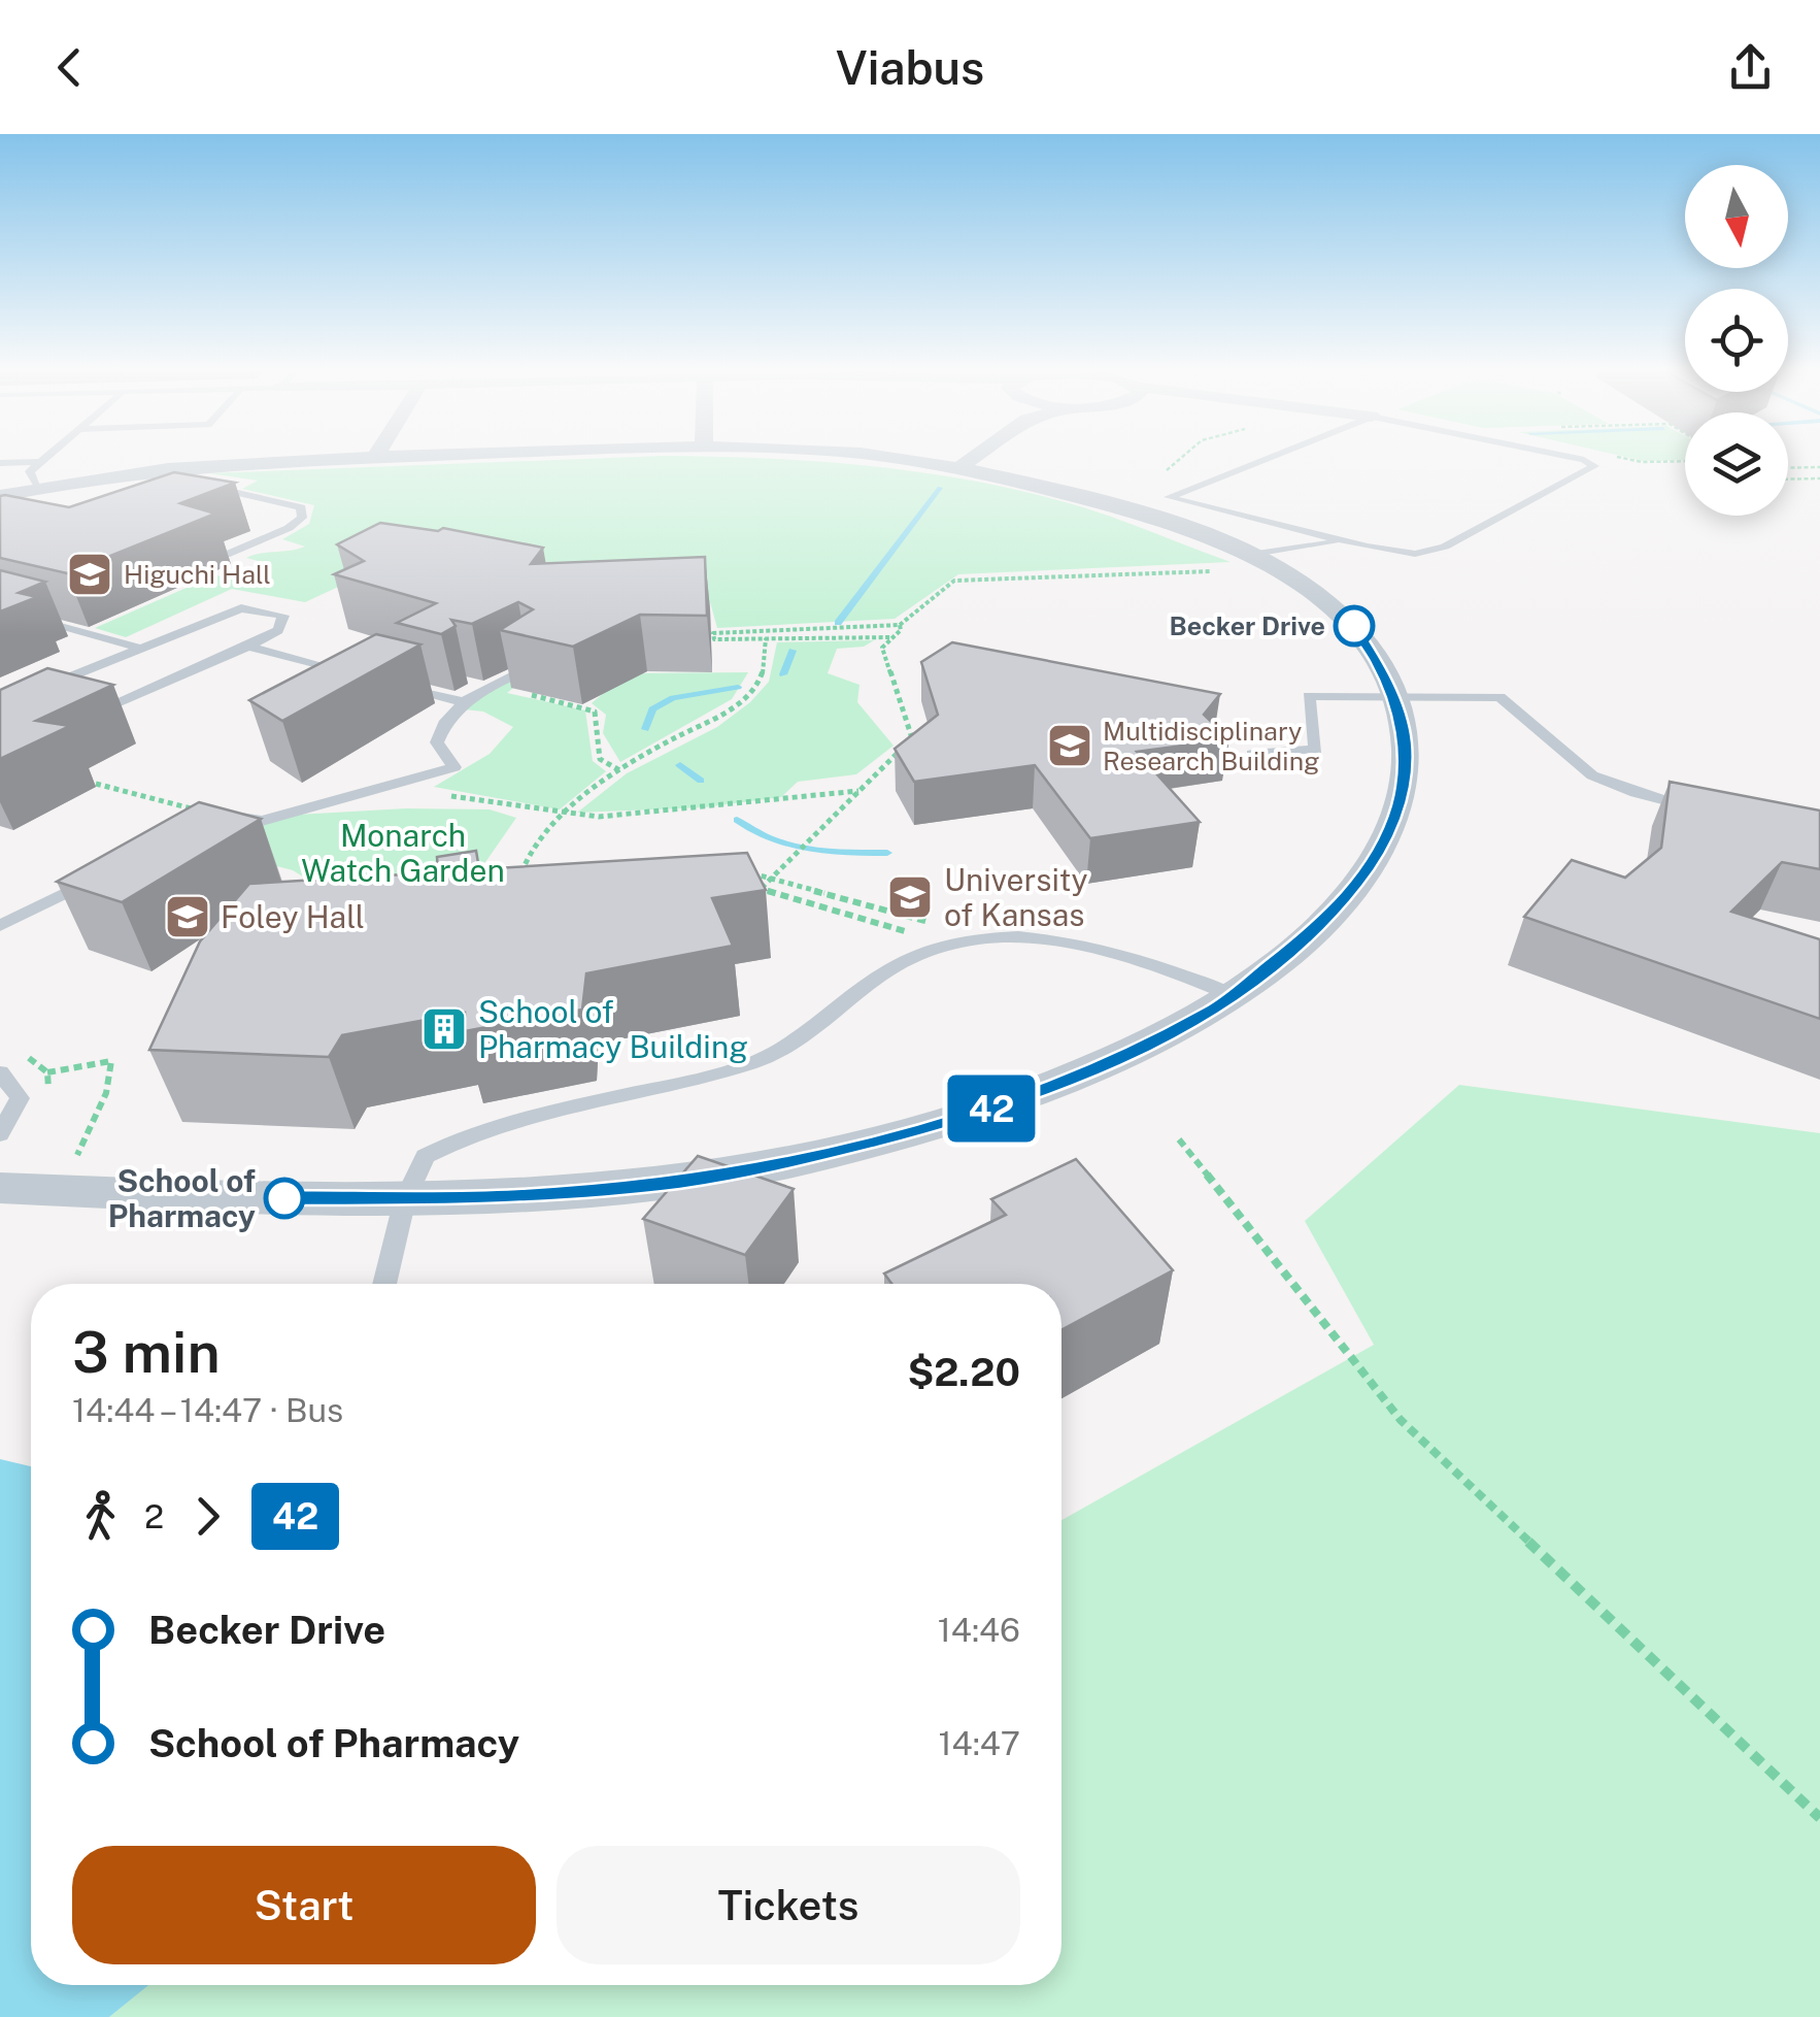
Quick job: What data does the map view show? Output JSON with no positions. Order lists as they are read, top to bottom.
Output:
{
  "parks": ["Monarch Watch Garden"],
  "places": {
    "school or university": [
      "Higuchi Hall",
      "Multidisciplinary Research Building",
      "University of Kansas",
      "Foley Hall"
    ],
    "other": ["Becker Drive", "School of Pharmacy"],
    "building": ["School of Pharmacy Building"]
  },
  "lines": ["bus line 42"],
  "north": "bottom",
  "page": {
    "header": "Viabus",
    "on_map": "42",
    "heading": ["3 min", "14:44 – 14:47 · Bus", "$2.20"],
    "legs": ["2", "42"],
    "list": [
      {
        "name": "Becker Drive",
        "value": "14:46"
      },
      {
        "name": "School of Pharmacy",
        "value": "14:47"
      }
    ],
    "buttons": ["Start", "Tickets"]
  }
}
